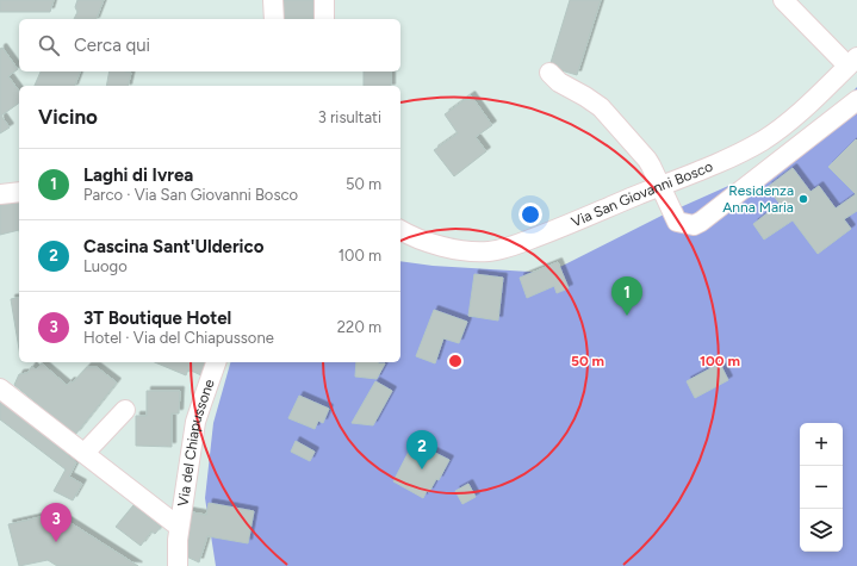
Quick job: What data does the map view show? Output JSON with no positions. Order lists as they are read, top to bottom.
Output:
{
  "streets": {
    "street": ["Via San Giovanni Bosco", "Via del Chiapussone"]
  },
  "places": ["Residenza Anna Maria"],
  "page": {
    "search": "Cerca qui",
    "heading": ["Vicino", "3 risultati"],
    "list": [
      {
        "mark": "1",
        "name": "Laghi di Ivrea",
        "note": "Parco · Via San Giovanni Bosco",
        "value": "50 m"
      },
      {
        "mark": "2",
        "name": "Cascina Sant'Ulderico",
        "note": "Luogo",
        "value": "100 m"
      },
      {
        "mark": "3",
        "name": "3T Boutique Hotel",
        "note": "Hotel · Via del Chiapussone",
        "value": "220 m"
      }
    ],
    "pins": ["1", "2", "3"],
    "map_buttons": ["+", "−"]
  },
  "rings": ["50 m", "100 m"]
}
